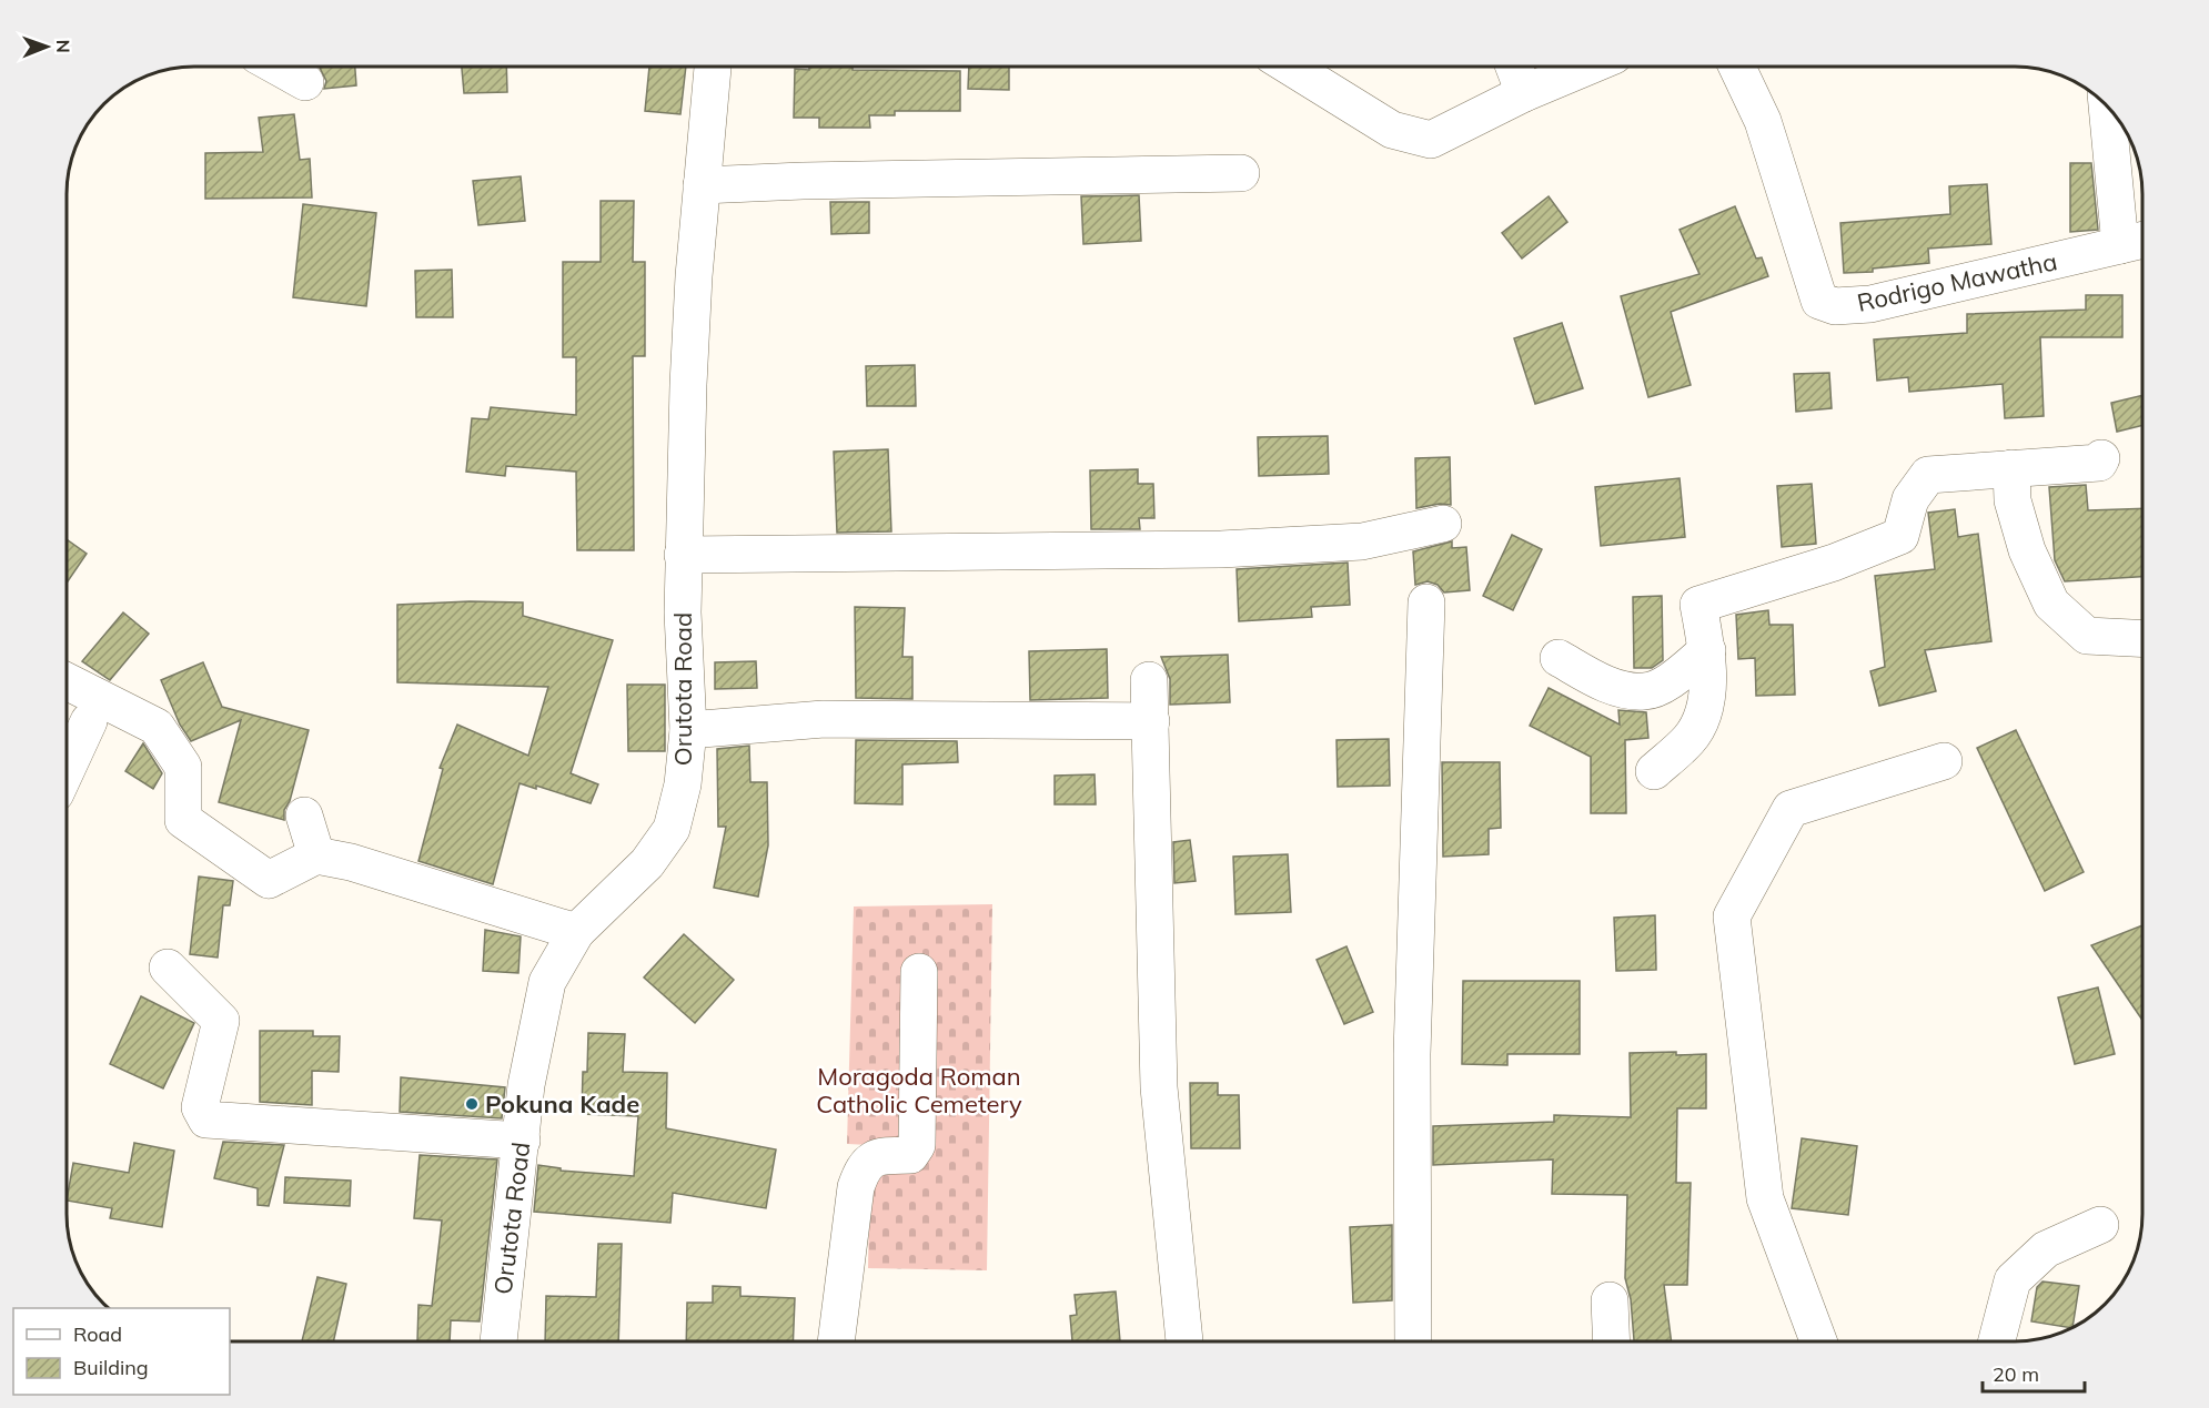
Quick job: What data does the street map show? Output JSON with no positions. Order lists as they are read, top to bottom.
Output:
{
  "streets": {
    "street": ["Rodrigo Mawatha", "Orutota Road"]
  },
  "parks": ["Moragoda Roman Catholic Cemetery"],
  "places": ["Pokuna Kade"],
  "legend": ["Road", "Building"],
  "scale_bar": "20 m",
  "north": "right"
}
